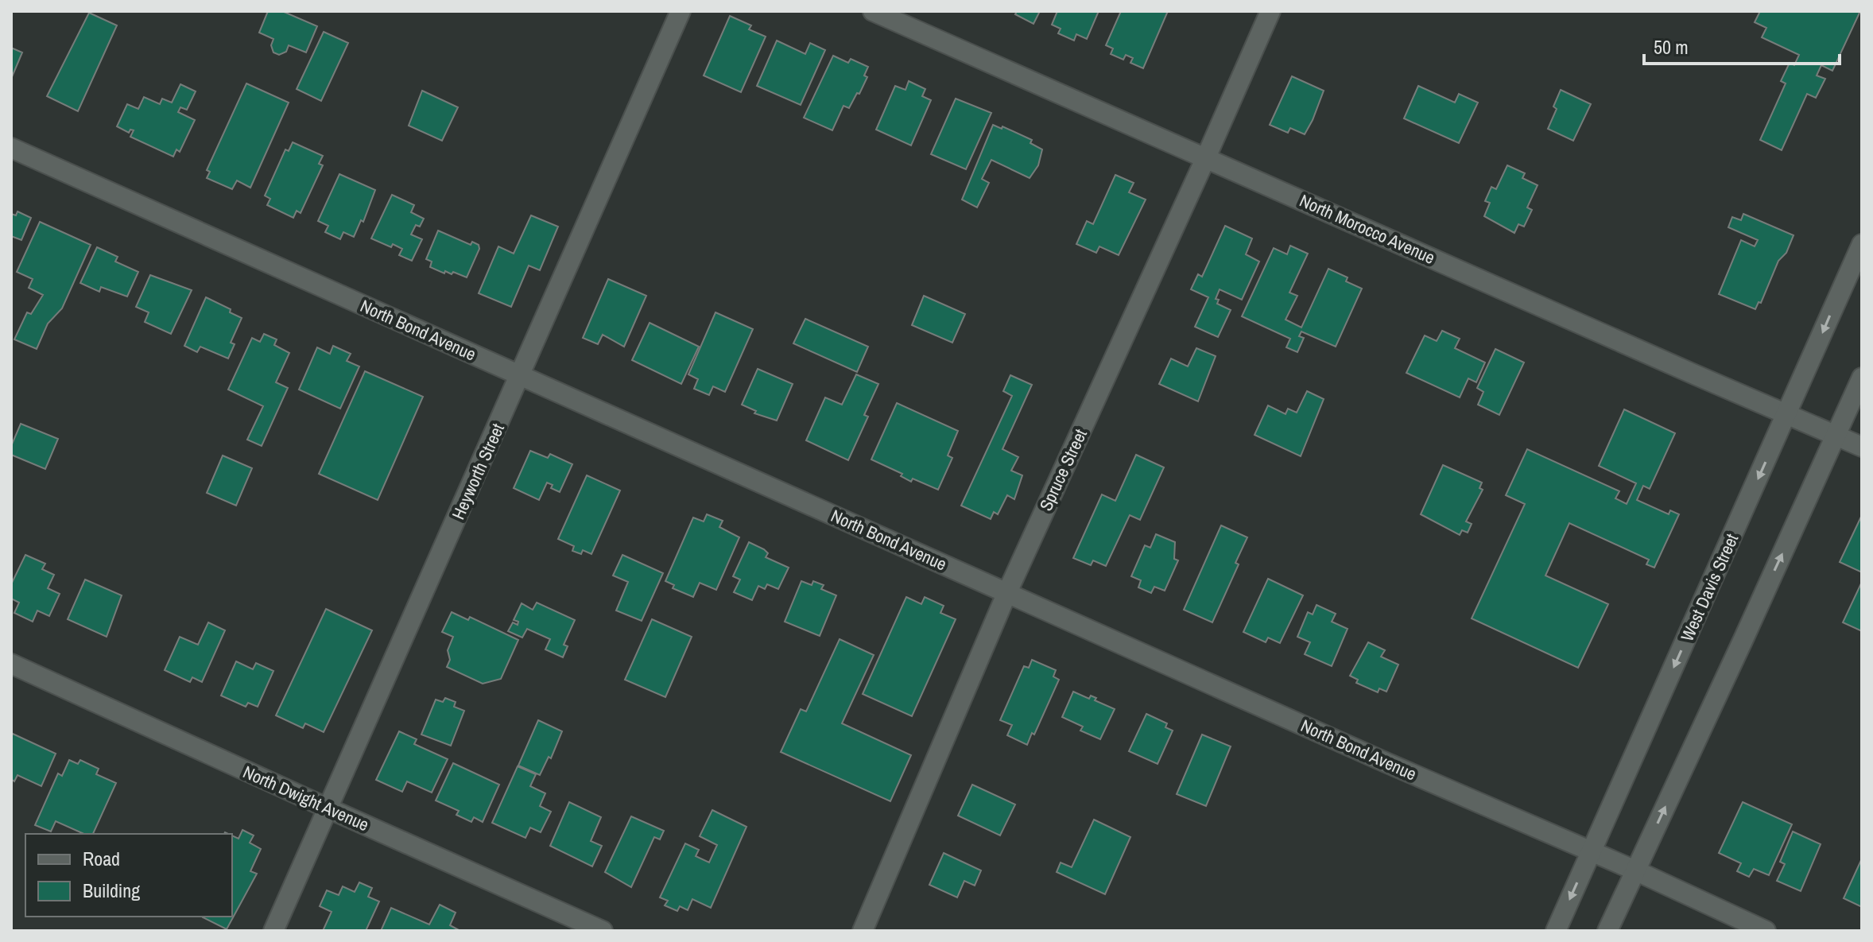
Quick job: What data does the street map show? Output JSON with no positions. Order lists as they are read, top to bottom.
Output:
{
  "streets": {
    "street": [
      "North Morocco Avenue",
      "North Bond Avenue",
      "Spruce Street",
      "Heyworth Street",
      "West Davis Street",
      "North Dwight Avenue"
    ]
  },
  "crossings": [
    ["North Morocco Avenue", "Spruce Street"],
    ["North Morocco Avenue", "West Davis Street"],
    ["North Bond Avenue", "Spruce Street"],
    ["North Bond Avenue", "Heyworth Street"],
    ["North Bond Avenue", "West Davis Street"],
    ["Heyworth Street", "North Dwight Avenue"]
  ],
  "legend": ["Road", "Building"],
  "scale_bar": "50 m"
}
